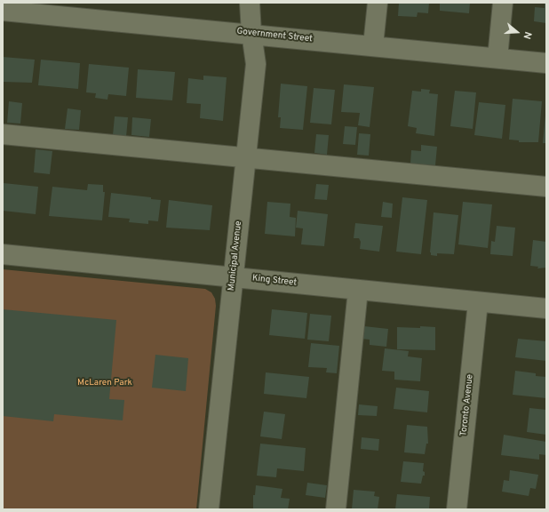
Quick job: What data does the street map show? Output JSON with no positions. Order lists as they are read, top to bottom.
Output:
{
  "streets": {
    "street": [
      "Government Street",
      "Municipal Avenue",
      "King Street",
      "Toronto Avenue"
    ]
  },
  "crossings": [
    ["Government Street", "Municipal Avenue"],
    ["Municipal Avenue", "King Street"],
    ["King Street", "Toronto Avenue"]
  ],
  "parks": ["McLaren Park"],
  "north": "right"
}
